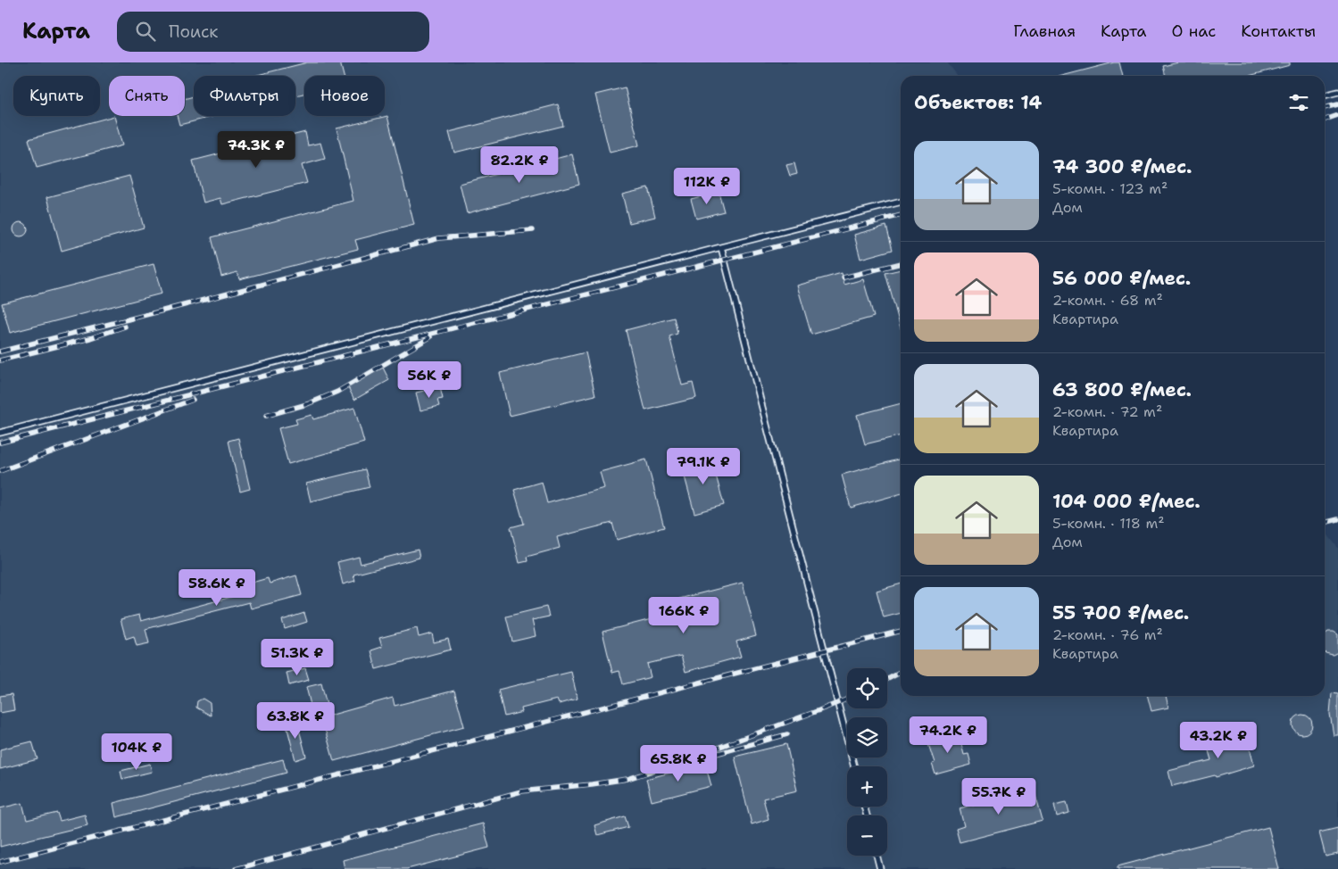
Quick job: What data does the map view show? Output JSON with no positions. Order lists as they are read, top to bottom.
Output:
{
  "page": {
    "header": "Карта",
    "search": "Поиск",
    "nav": [
      "Главная",
      "Карта",
      "О нас",
      "Контакты"
    ],
    "chip": [
      "Купить",
      "Снять",
      "Фильтры",
      "Новое"
    ],
    "heading": "Объектов: 14",
    "list": [
      {
        "name": "74 300 ₽/мес.",
        "note": "5-комн. · 123 m² · Дом"
      },
      {
        "name": "56 000 ₽/мес.",
        "note": "2-комн. · 68 m² · Квартира"
      },
      {
        "name": "63 800 ₽/мес.",
        "note": "2-комн. · 72 m² · Квартира"
      },
      {
        "name": "104 000 ₽/мес.",
        "note": "5-комн. · 118 m² · Дом"
      },
      {
        "name": "55 700 ₽/мес.",
        "note": "2-комн. · 76 m² · Квартира"
      }
    ],
    "price": [
      "74.3K ₽",
      "82.2K ₽",
      "112K ₽",
      "56K ₽",
      "79.1K ₽",
      "58.6K ₽",
      "166K ₽",
      "51.3K ₽",
      "63.8K ₽",
      "74.2K ₽",
      "43.2K ₽",
      "104K ₽",
      "65.8K ₽",
      "55.7K ₽"
    ],
    "map_buttons": ["+", "−"]
  }
}
